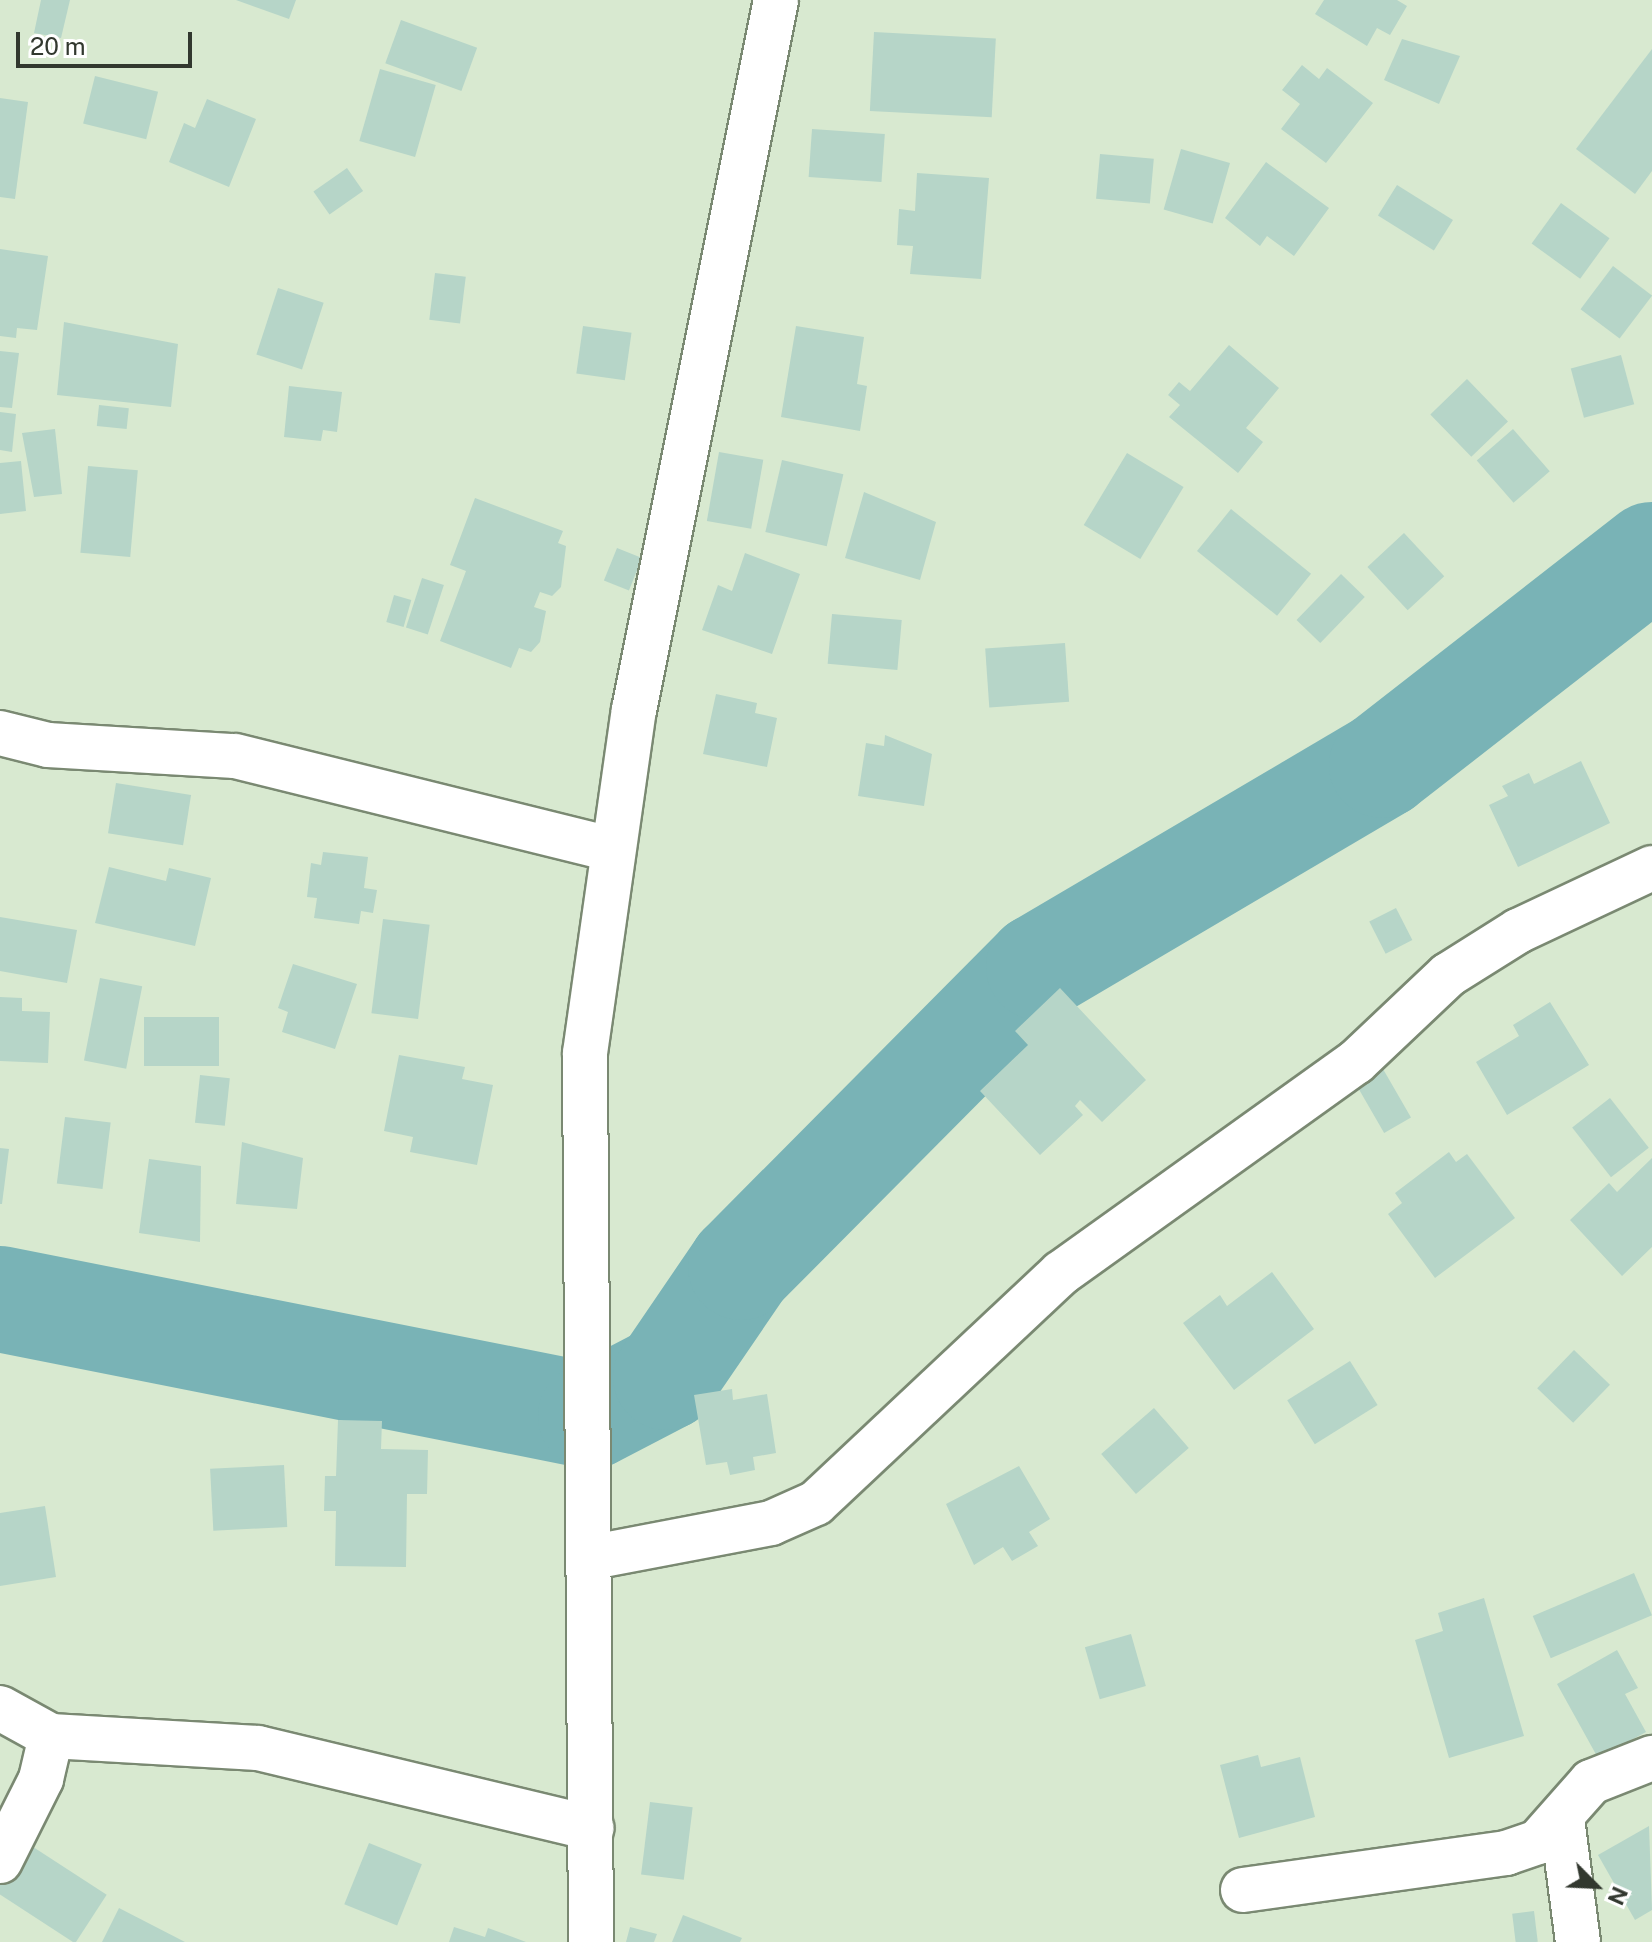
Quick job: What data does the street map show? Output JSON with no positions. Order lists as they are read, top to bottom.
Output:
{
  "scale_bar": "20 m",
  "north": "bottom right"
}
